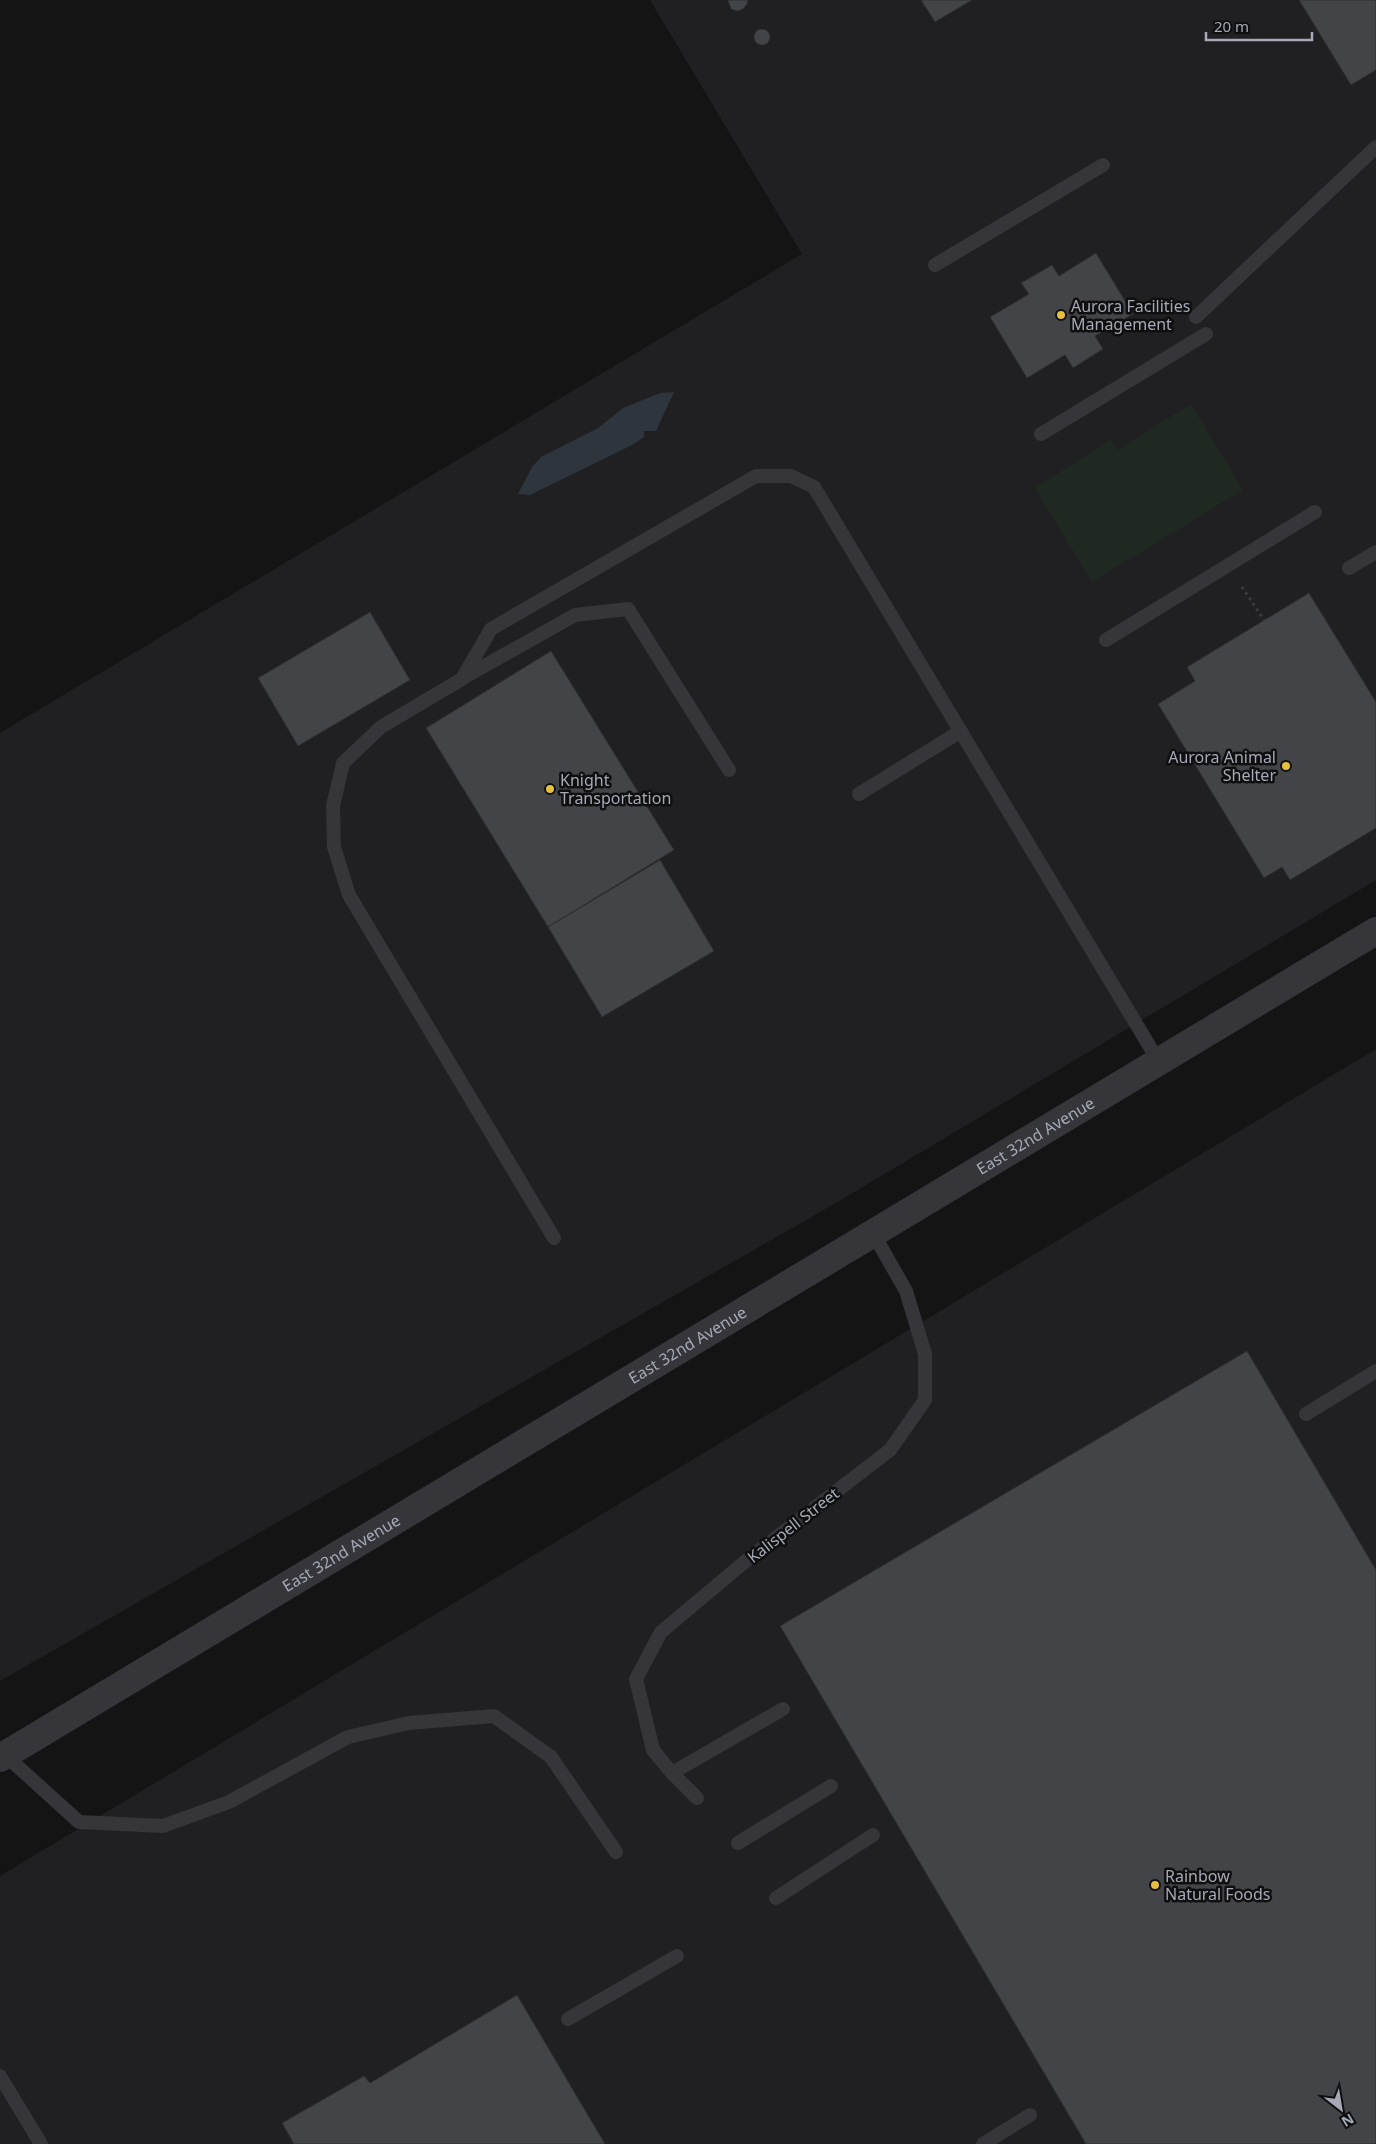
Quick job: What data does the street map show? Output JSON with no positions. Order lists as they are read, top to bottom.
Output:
{
  "streets": {
    "street": ["East 32nd Avenue"],
    "lane": ["Kalispell Street"]
  },
  "crossings": [
    ["East 32nd Avenue", "Kalispell Street"]
  ],
  "places": [
    "Aurora Facilities Management",
    "Aurora Animal Shelter",
    "Knight Transportation",
    "Rainbow Natural Foods"
  ],
  "scale_bar": "20 m",
  "north": "bottom right"
}
